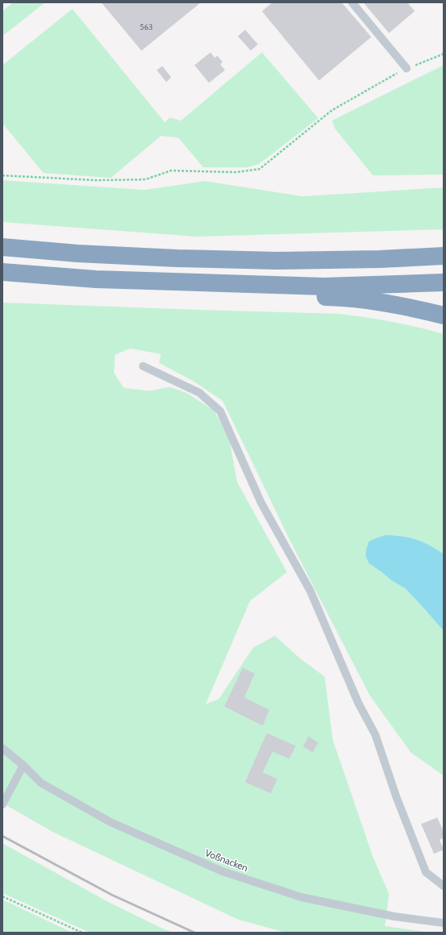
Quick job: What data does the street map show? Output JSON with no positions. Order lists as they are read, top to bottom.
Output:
{
  "streets": {
    "lane": ["Voßnacken"]
  },
  "house_numbers": ["563"]
}
